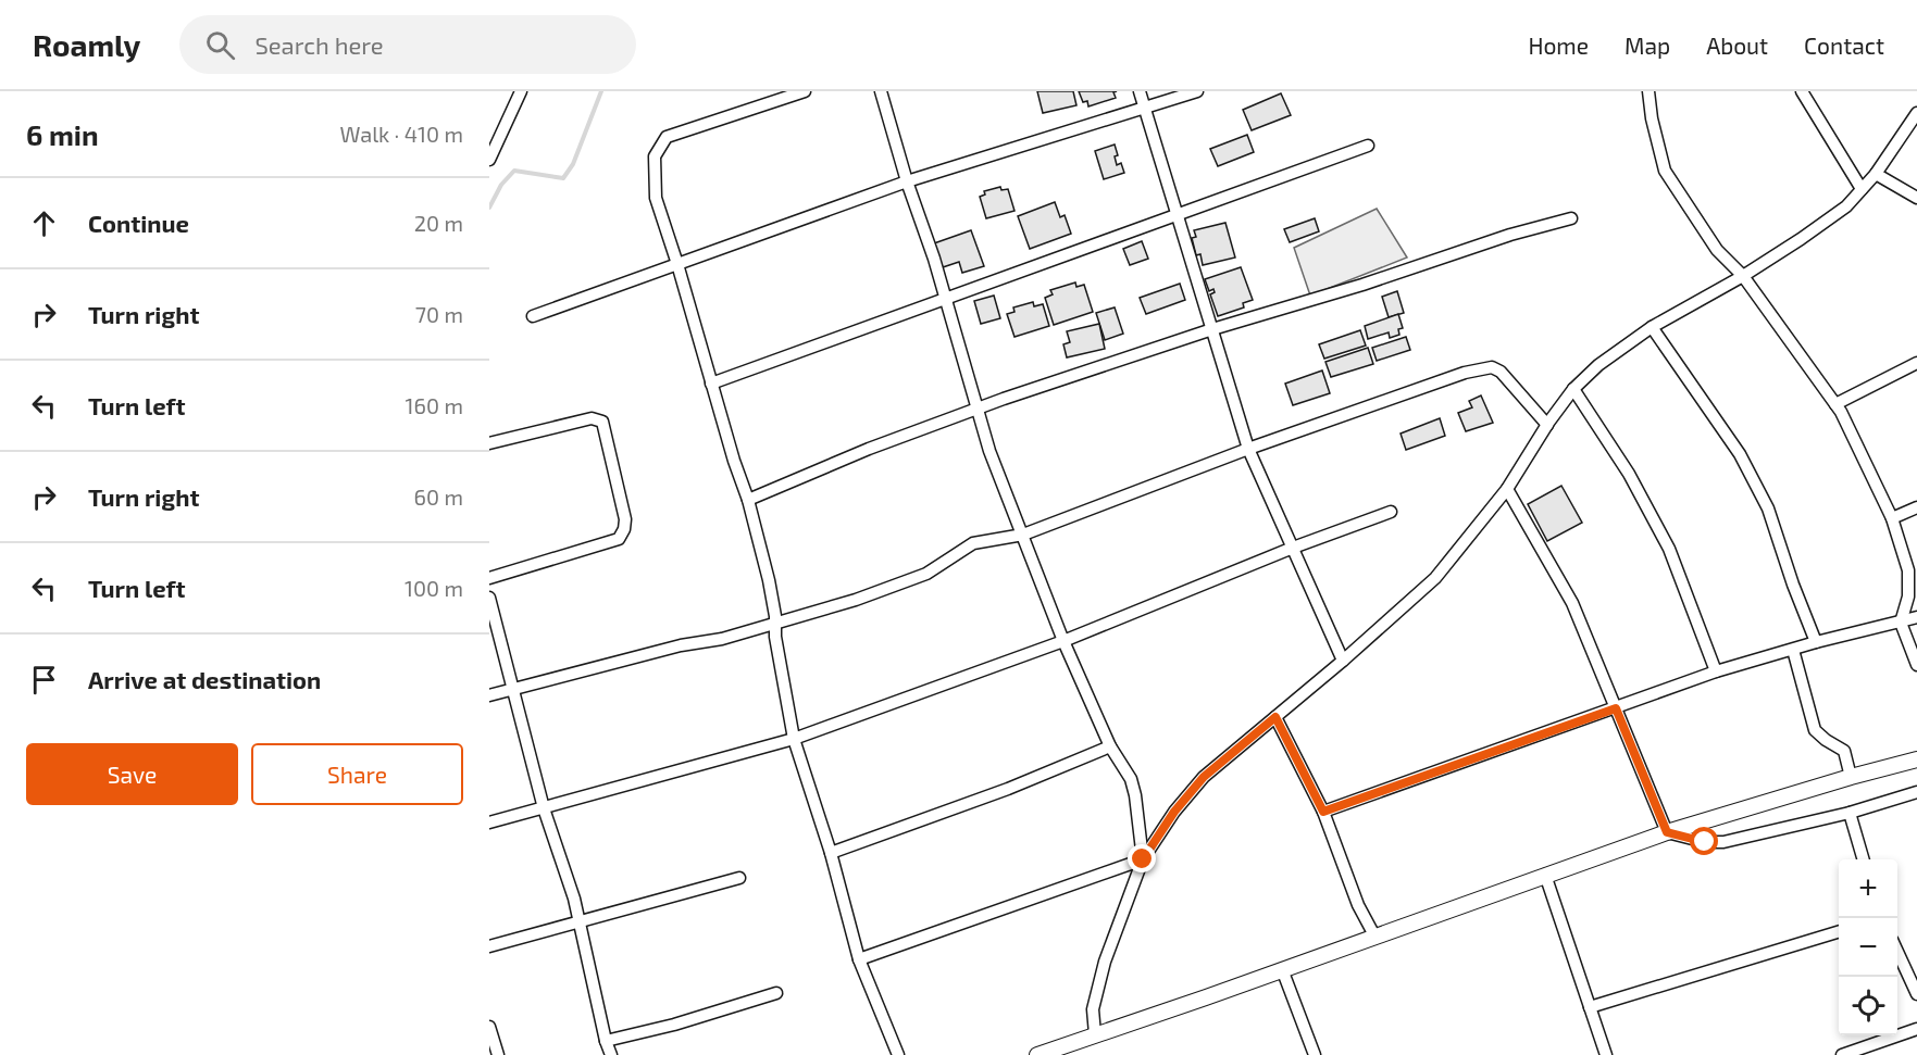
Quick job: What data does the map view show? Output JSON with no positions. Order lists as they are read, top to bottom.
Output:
{
  "page": {
    "header": "Roamly",
    "search": "Search here",
    "nav": [
      "Home",
      "Map",
      "About",
      "Contact"
    ],
    "heading": ["6 min", "Walk · 410 m"],
    "list": [
      ["Continue", "20 m"],
      ["Turn right", "70 m"],
      ["Turn left", "160 m"],
      ["Turn right", "60 m"],
      ["Turn left", "100 m"],
      "Arrive at destination"
    ],
    "buttons": ["Save", "Share"],
    "map_buttons": ["+", "−"]
  }
}
